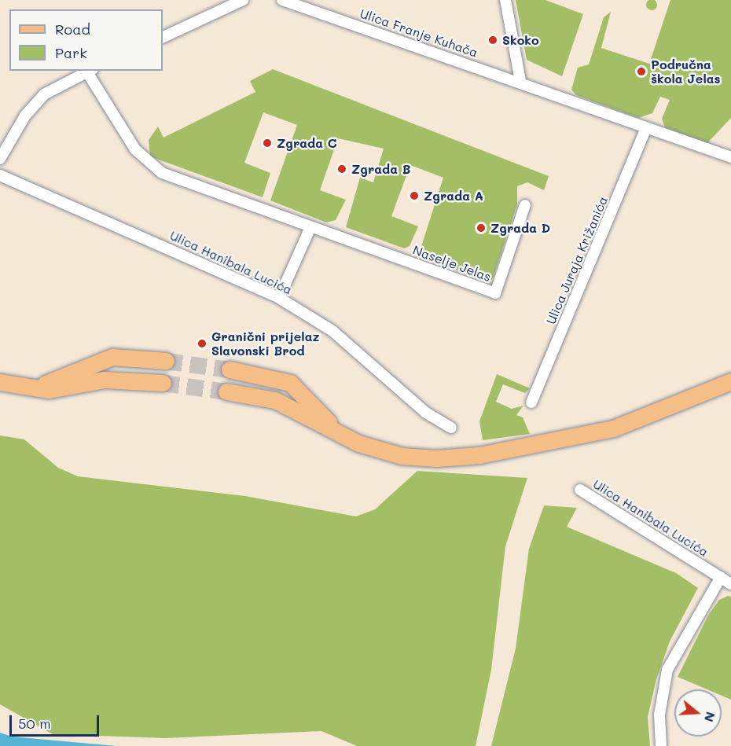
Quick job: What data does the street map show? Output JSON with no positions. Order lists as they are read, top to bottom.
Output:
{
  "streets": {
    "street": [
      "Ulica Franje Kuhača",
      "Ulica Juraja Križanića",
      "Ulica Hanibala Lucića",
      "Naselje Jelas"
    ]
  },
  "crossings": [
    ["Ulica Franje Kuhača", "Ulica Juraja Križanića"]
  ],
  "places": [
    "Skoko",
    "Područna škola Jelas",
    "Zgrada C",
    "Zgrada B",
    "Zgrada A",
    "Zgrada D",
    "Granični prijelaz Slavonski Brod"
  ],
  "legend": ["Road", "Park"],
  "scale_bar": "50 m",
  "north": "right"
}
